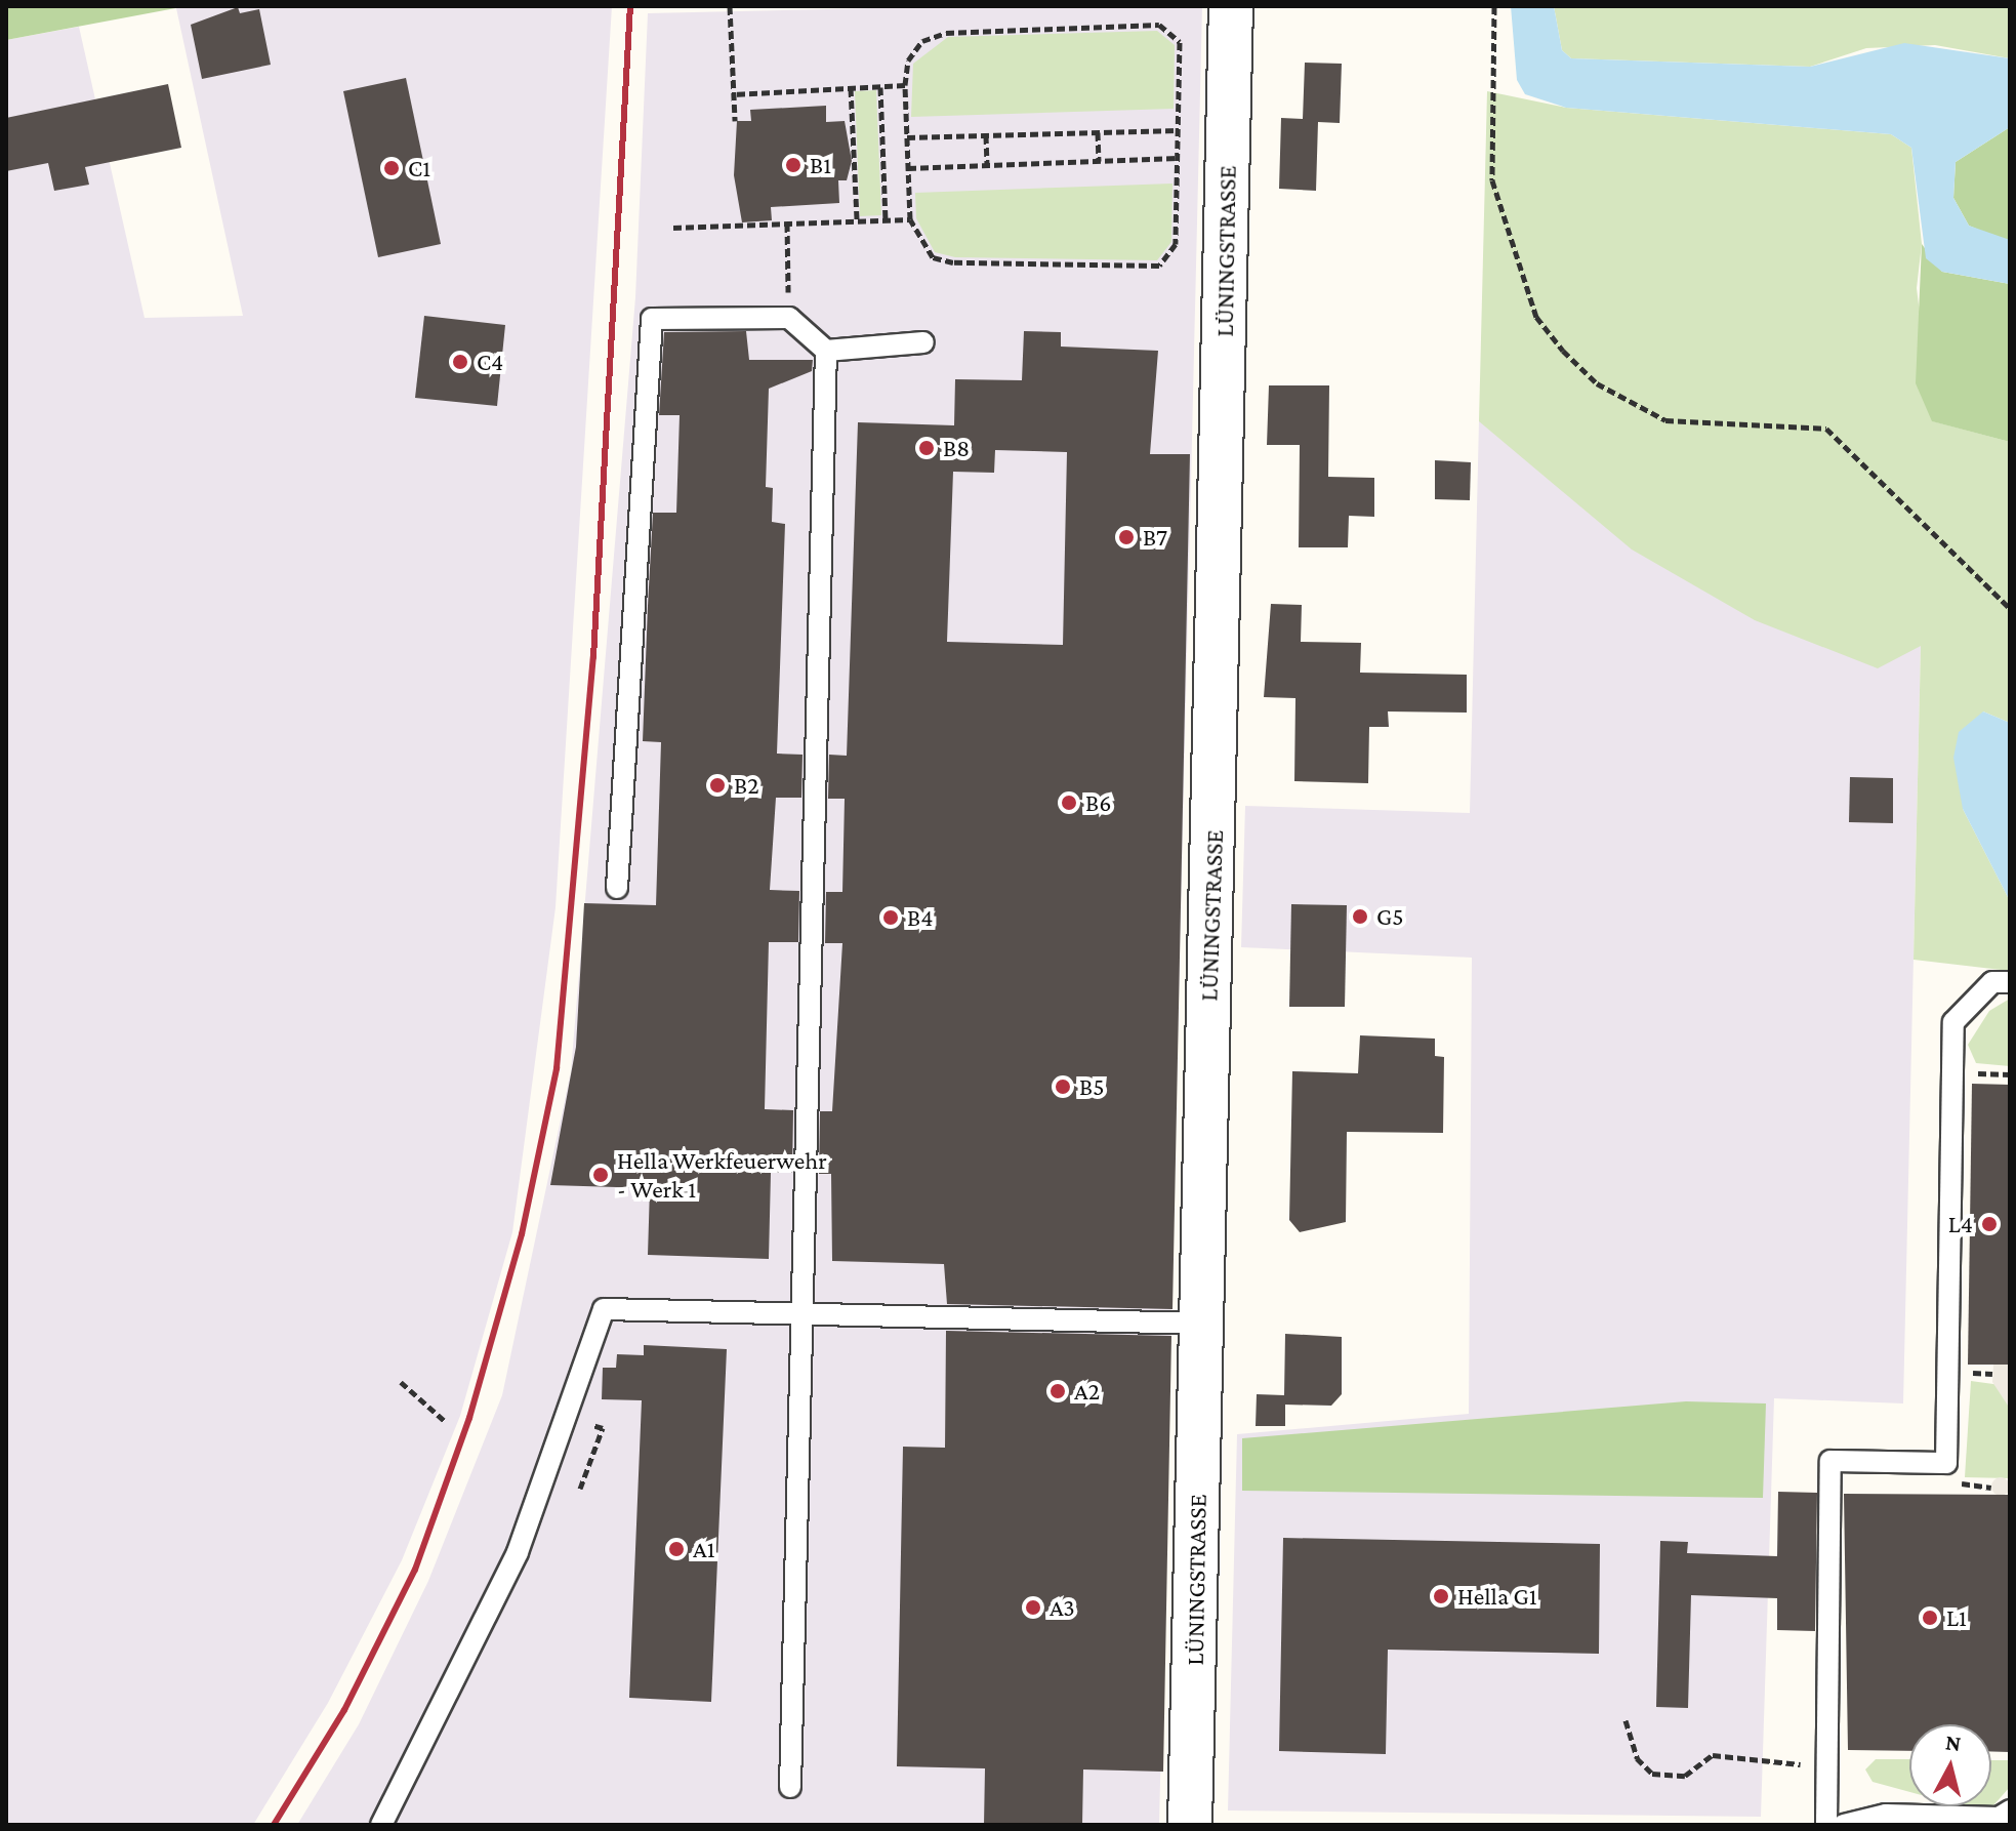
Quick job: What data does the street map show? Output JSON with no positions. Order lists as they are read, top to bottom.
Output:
{
  "streets": {
    "street": ["LÜNINGSTRASSE"]
  },
  "places": [
    "B1",
    "C1",
    "C4",
    "B8",
    "B7",
    "B2",
    "B6",
    "G5",
    "B4",
    "B5",
    "Hella Werkfeuerwehr - Werk 1",
    "L4",
    "A2",
    "A1",
    "Hella G1",
    "A3",
    "L1"
  ],
  "north": "top"
}
